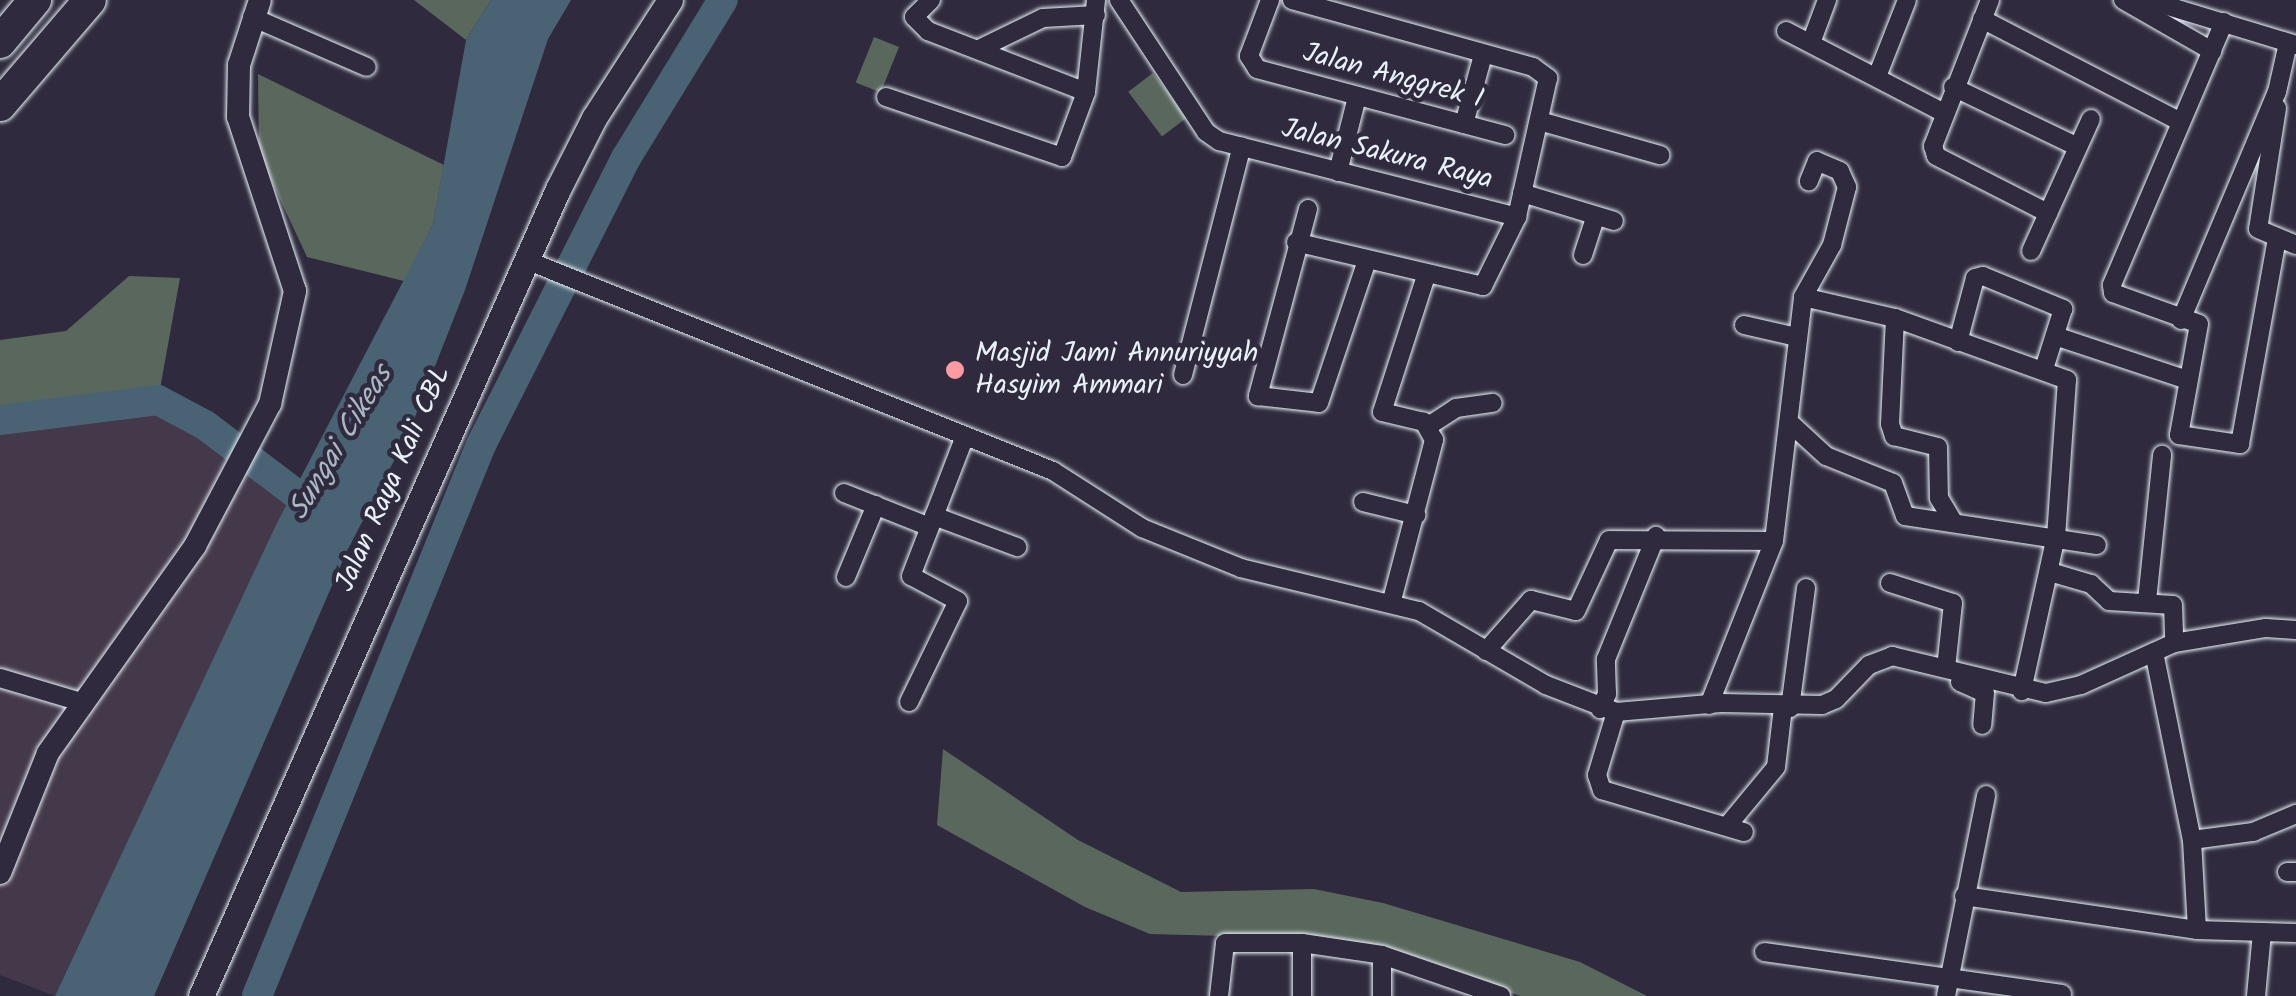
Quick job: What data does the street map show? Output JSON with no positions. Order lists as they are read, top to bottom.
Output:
{
  "streets": {
    "main road": ["Jalan Raya Kali CBL"],
    "street": ["Jalan Anggrek I", "Jalan Sakura Raya"]
  },
  "water": ["Sungai Cikeas"],
  "places": ["Masjid Jami Annuriyyah Hasyim Ammari"]
}
